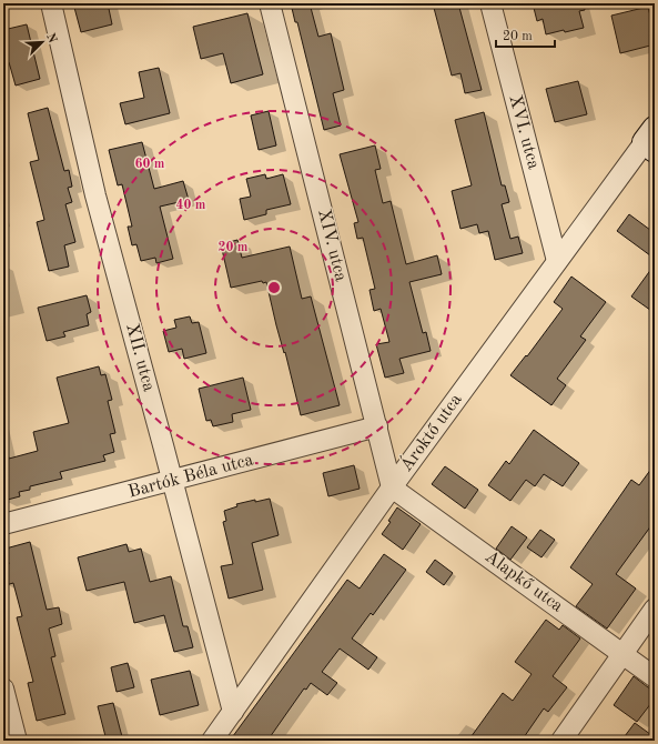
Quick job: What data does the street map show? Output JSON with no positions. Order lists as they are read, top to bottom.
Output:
{
  "streets": {
    "street": [
      "XVI. utca",
      "XIV. utca",
      "XII. utca",
      "Ároktő utca",
      "Bartók Béla utca",
      "Alapkő utca"
    ]
  },
  "crossings": [
    ["XVI. utca", "Ároktő utca"],
    ["XIV. utca", "Ároktő utca"],
    ["XIV. utca", "Bartók Béla utca"],
    ["XIV. utca", "Alapkő utca"],
    ["XII. utca", "Ároktő utca"],
    ["XII. utca", "Bartók Béla utca"],
    ["Ároktő utca", "Alapkő utca"]
  ],
  "scale_bar": "20 m",
  "north": "top right",
  "rings": ["60 m", "40 m", "20 m"]
}
